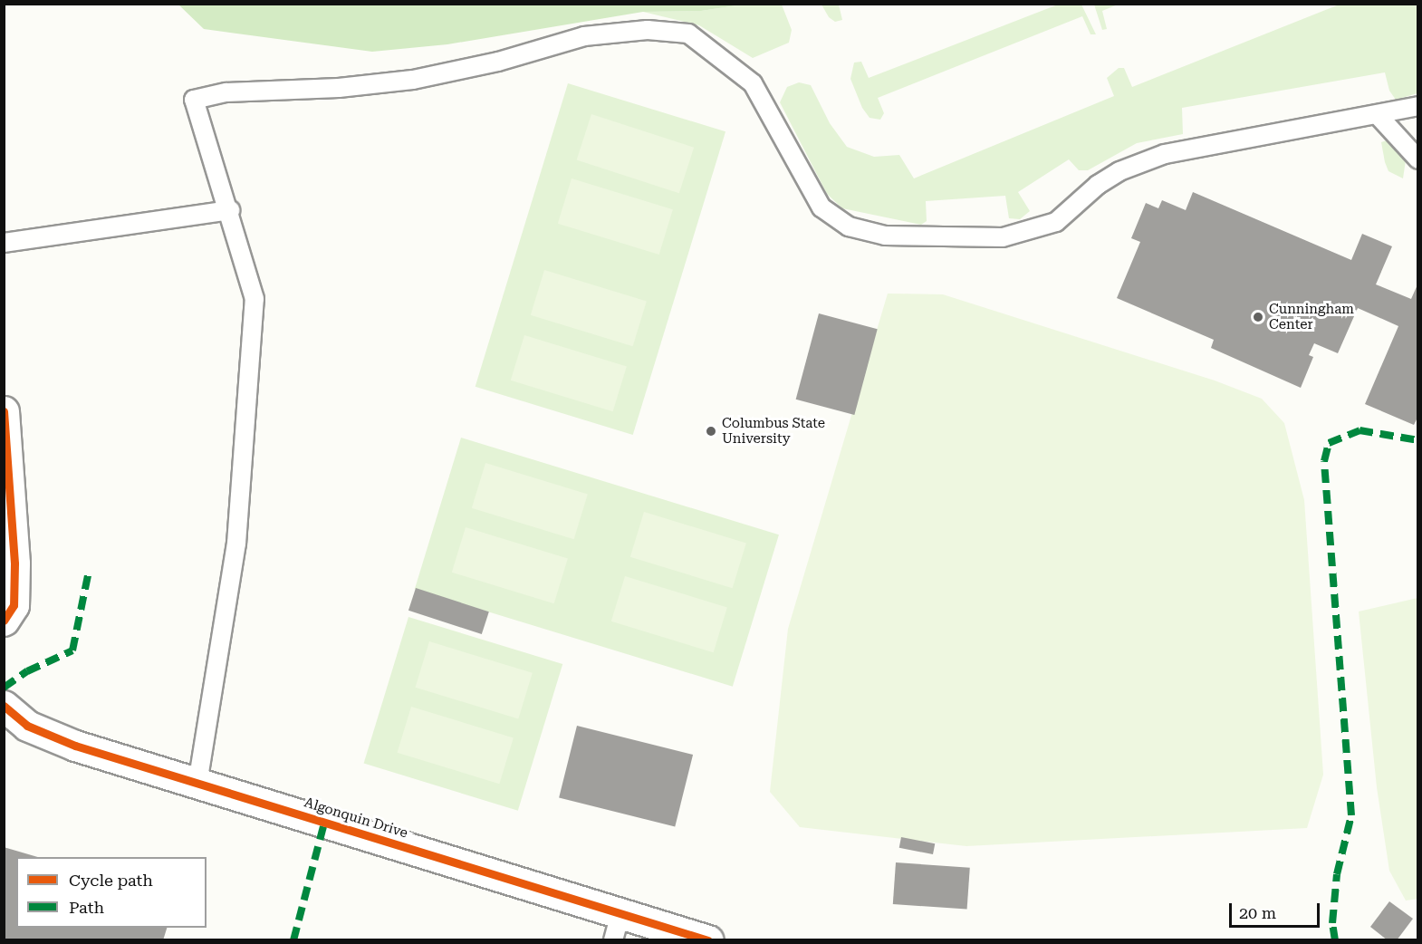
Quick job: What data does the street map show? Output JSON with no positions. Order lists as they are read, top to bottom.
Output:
{
  "streets": {
    "street": ["Algonquin Drive"]
  },
  "places": ["Cunningham Center", "Columbus State University"],
  "legend": ["Cycle path", "Path"],
  "scale_bar": "20 m"
}
